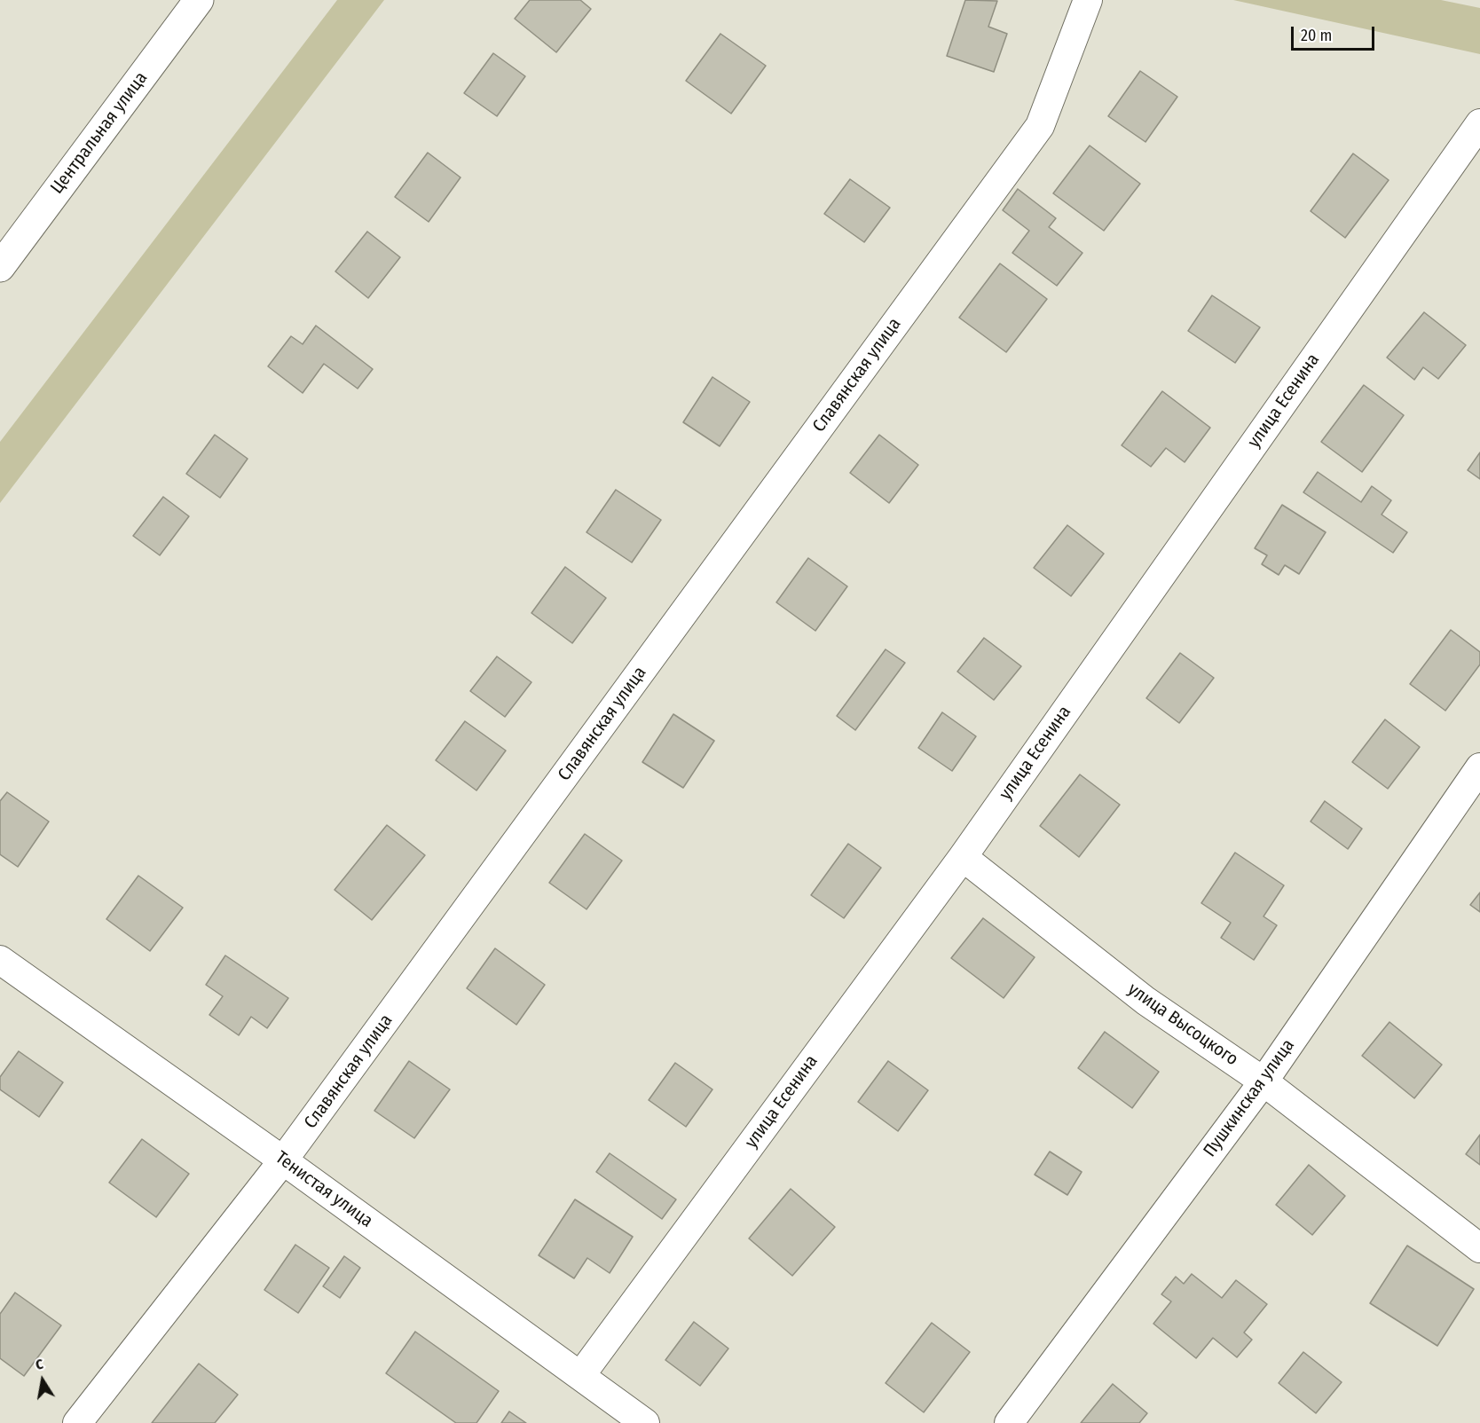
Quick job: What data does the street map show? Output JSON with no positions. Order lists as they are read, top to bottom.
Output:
{
  "streets": {
    "main road": ["Центральная улица"],
    "street": [
      "Славянская улица",
      "улица Есенина",
      "улица Высоцкого",
      "Пушкинская улица",
      "Тенистая улица"
    ]
  },
  "crossings": [
    ["Славянская улица", "Тенистая улица"],
    ["улица Есенина", "улица Высоцкого"],
    ["улица Есенина", "Тенистая улица"],
    ["улица Высоцкого", "Пушкинская улица"]
  ],
  "scale_bar": "20 m",
  "north": "top"
}
